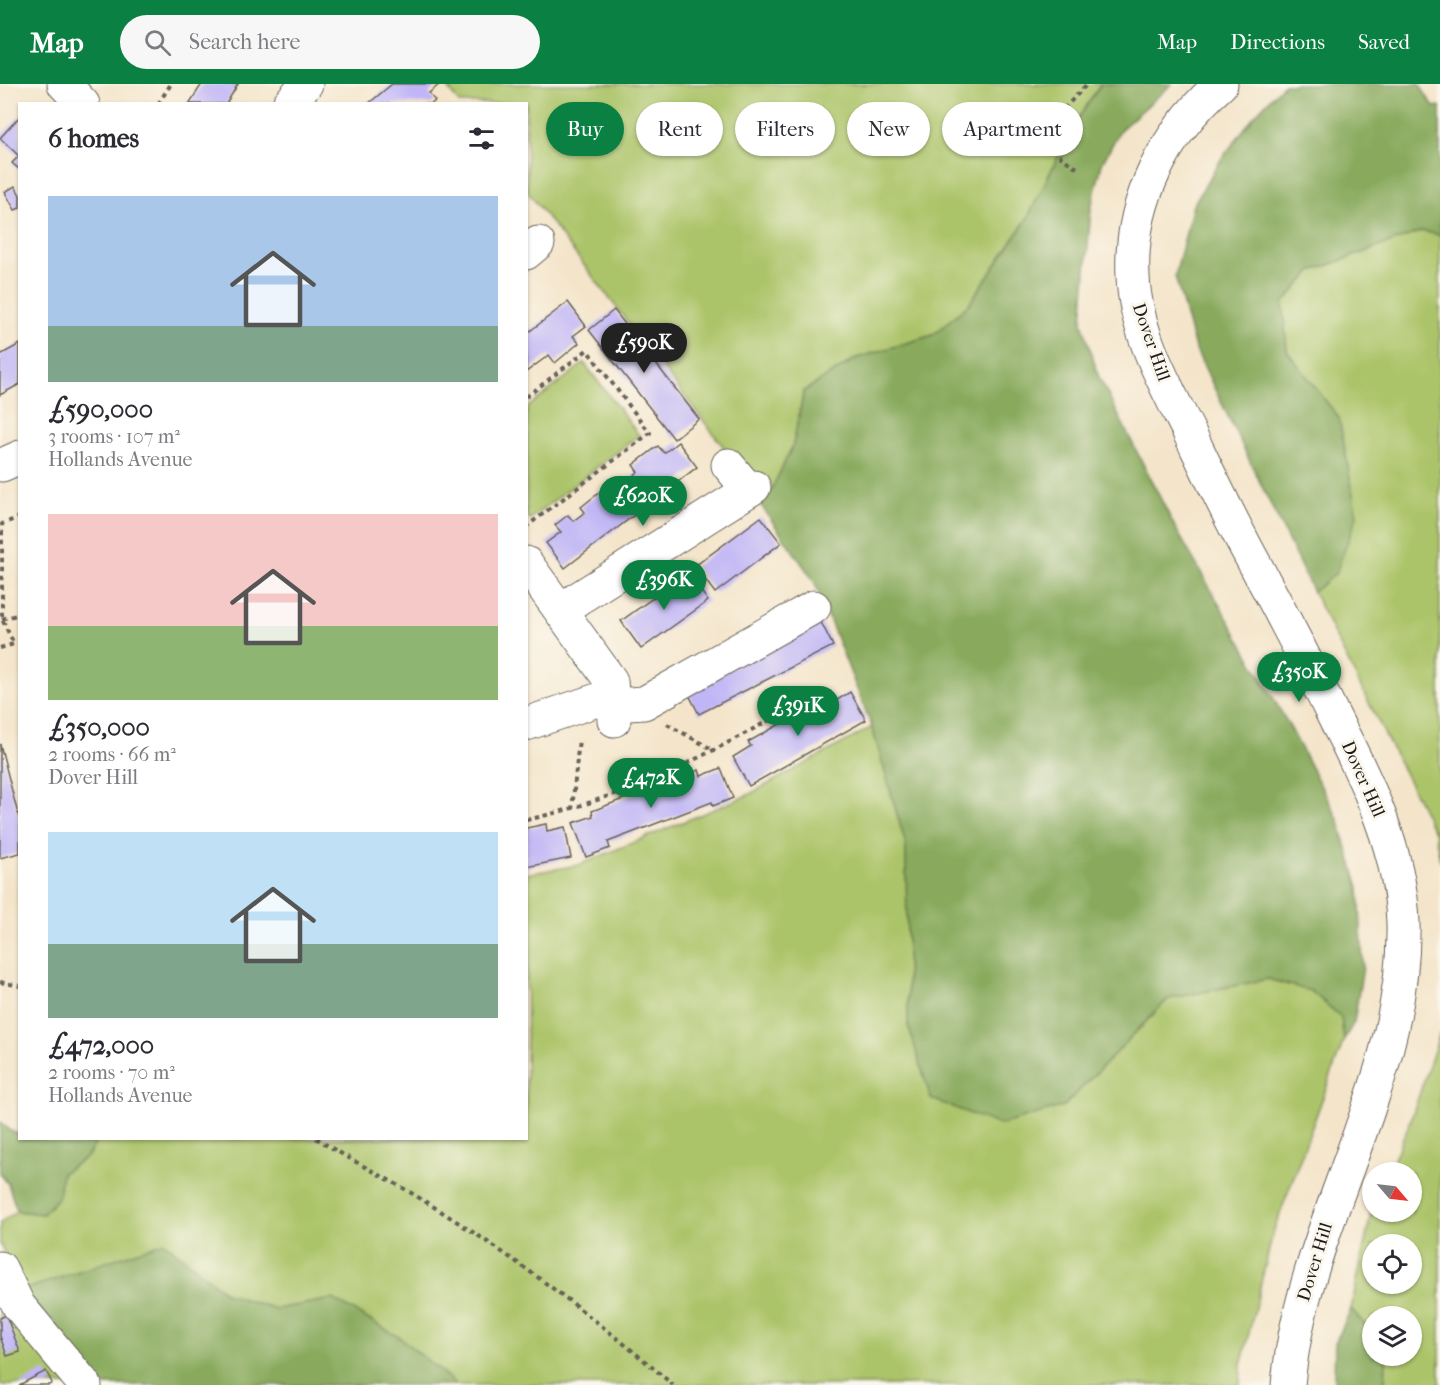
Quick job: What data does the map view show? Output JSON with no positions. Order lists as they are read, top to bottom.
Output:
{
  "streets": {
    "main road": ["Dover Hill"]
  },
  "north": "bottom right",
  "page": {
    "header": "Map",
    "search": "Search here",
    "nav": ["Map", "Directions", "Saved"],
    "chip": [
      "Buy",
      "Rent",
      "Filters",
      "New",
      "Apartment"
    ],
    "heading": "6 homes",
    "list": [
      {
        "name": "£590,000",
        "note": "3 rooms · 107 m² · Hollands Avenue"
      },
      {
        "name": "£350,000",
        "note": "2 rooms · 66 m² · Dover Hill"
      },
      {
        "name": "£472,000",
        "note": "2 rooms · 70 m² · Hollands Avenue"
      }
    ],
    "price": [
      "£590K",
      "£620K",
      "£396K",
      "£350K",
      "£391K",
      "£472K"
    ]
  }
}
